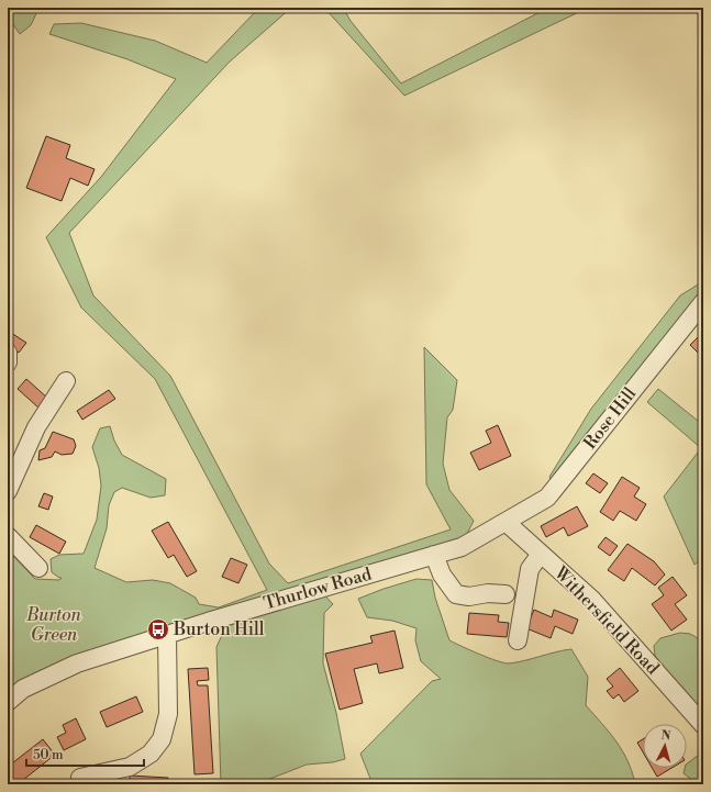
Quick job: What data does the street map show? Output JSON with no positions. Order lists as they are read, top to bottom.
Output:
{
  "streets": {
    "street": ["Rose Hill", "Thurlow Road", "Withersfield Road"]
  },
  "crossings": [
    ["Rose Hill", "Thurlow Road"],
    ["Rose Hill", "Withersfield Road"],
    ["Thurlow Road", "Withersfield Road"]
  ],
  "parks": ["Burton Green"],
  "places": {
    "bus stop": ["Burton Hill"]
  },
  "scale_bar": "50 m",
  "north": "top"
}
